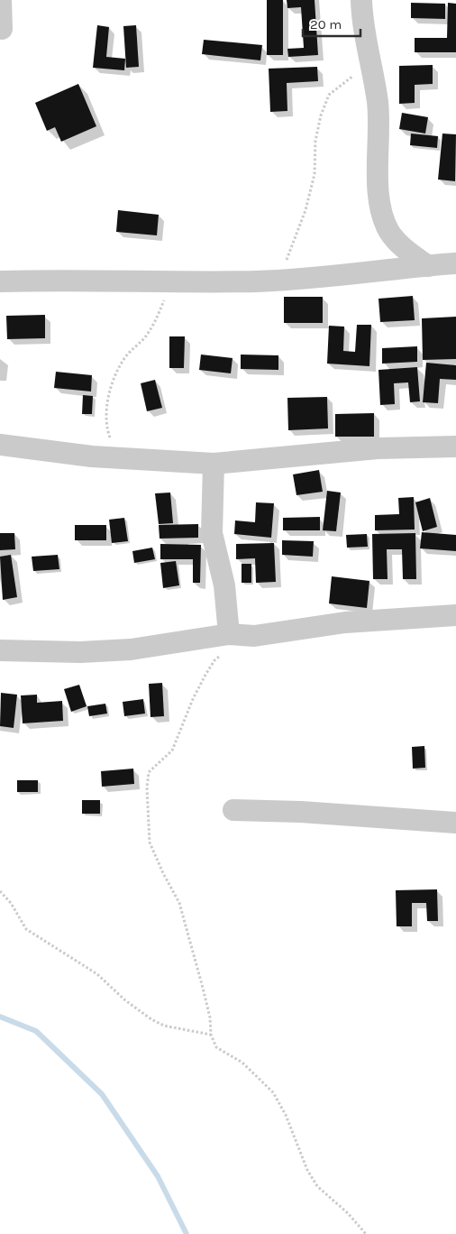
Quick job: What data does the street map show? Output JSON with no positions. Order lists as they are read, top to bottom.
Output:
{
  "scale_bar": "20 m"
}
